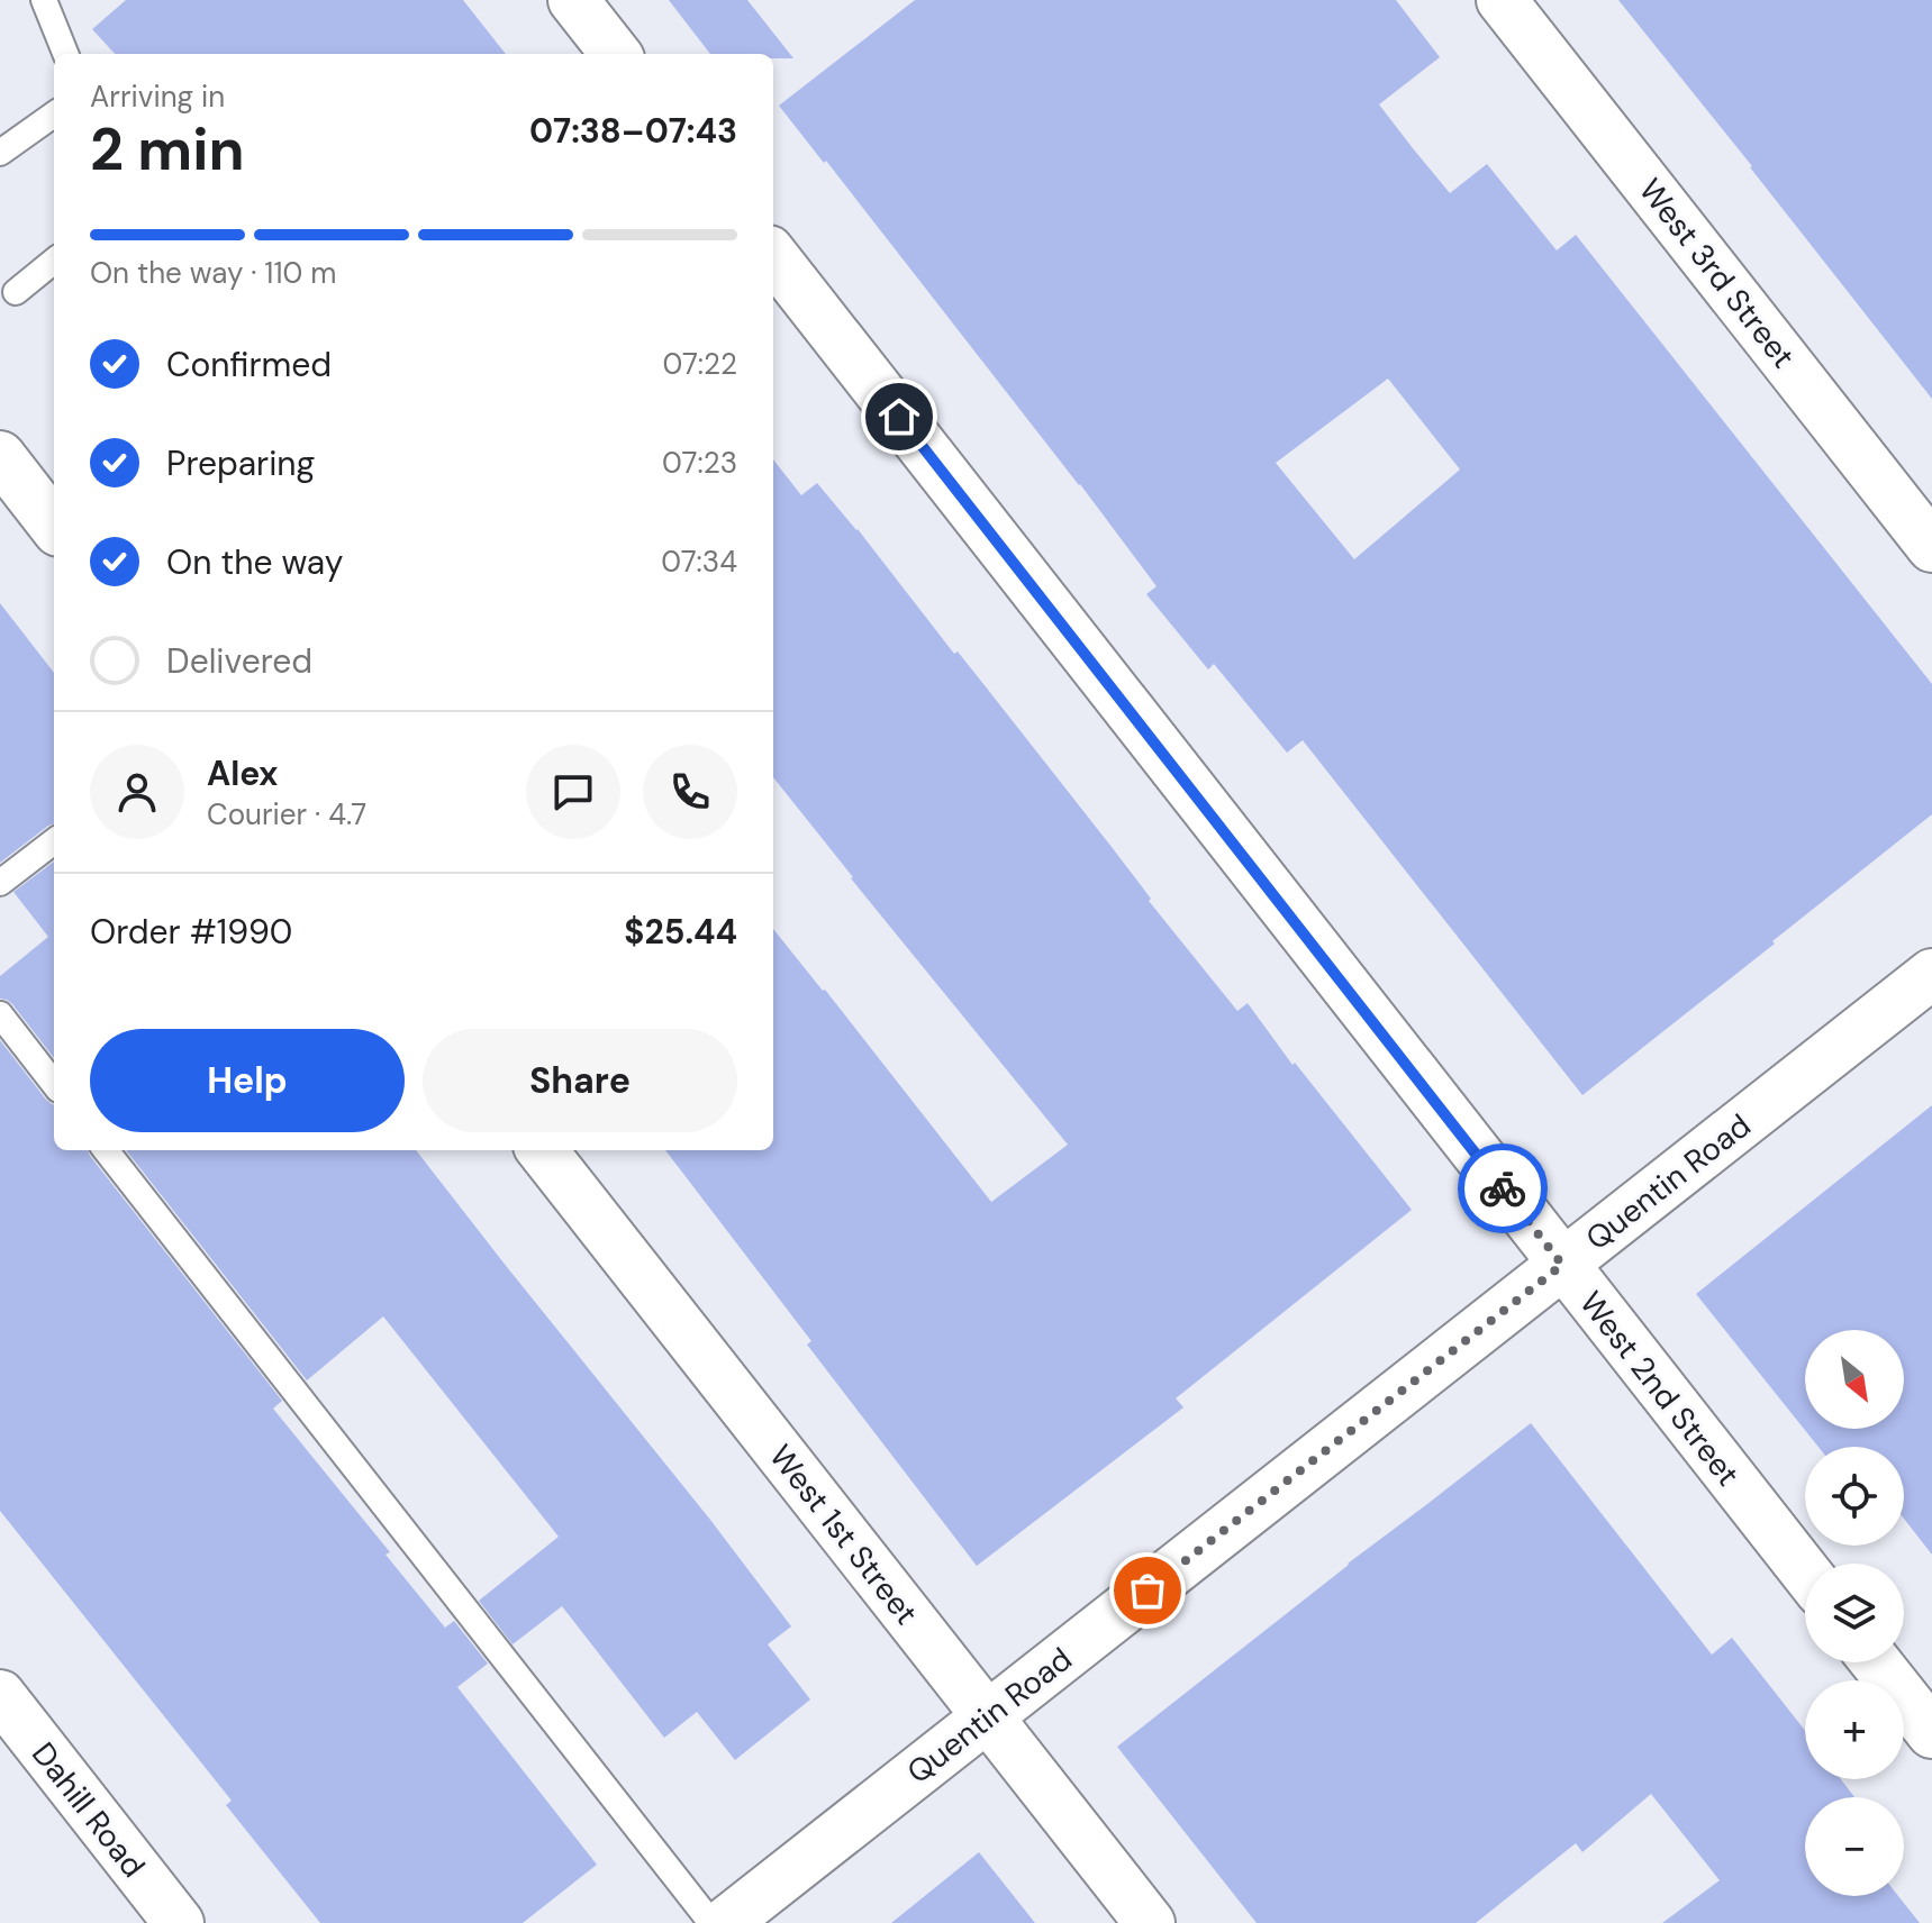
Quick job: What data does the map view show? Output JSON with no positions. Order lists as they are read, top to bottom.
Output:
{
  "streets": {
    "street": [
      "West 3rd Street",
      "Quentin Road",
      "West 2nd Street",
      "West 1st Street",
      "Dahill Road"
    ]
  },
  "crossings": [
    ["Quentin Road", "West 2nd Street"],
    ["Quentin Road", "West 1st Street"]
  ],
  "north": "bottom right",
  "page": {
    "heading": ["2 min", "Arriving in", "07:38–07:43"],
    "panel": [
      "Alex",
      "Courier · 4.7",
      "Order #1990",
      "$25.44"
    ],
    "bar": "On the way · 110 m",
    "list": [
      ["Confirmed", "07:22"],
      ["Preparing", "07:23"],
      ["On the way", "07:34"],
      "Delivered"
    ],
    "buttons": ["Help", "Share"],
    "map_buttons": ["+", "−"]
  }
}
